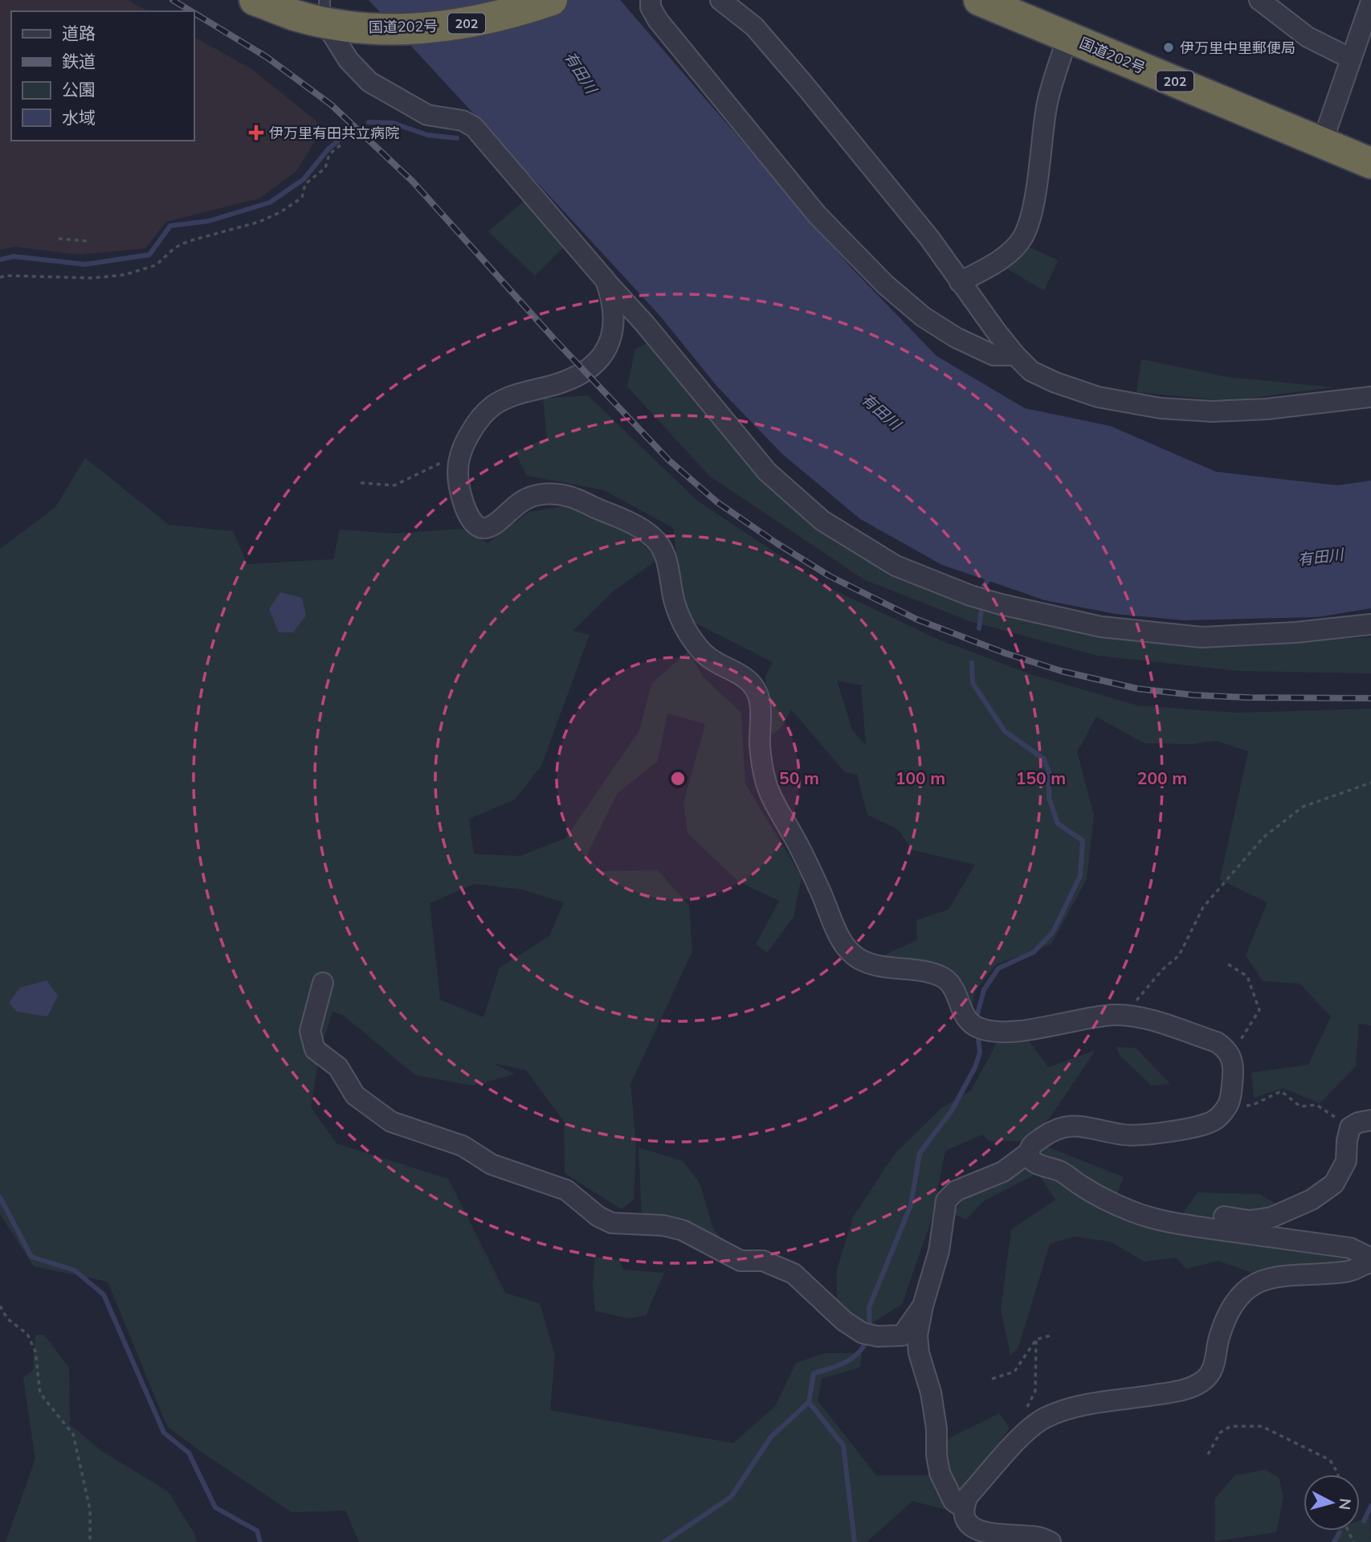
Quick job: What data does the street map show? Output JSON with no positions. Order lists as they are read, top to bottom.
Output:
{
  "streets": {
    "highway": ["202", "国道202号"]
  },
  "water": ["有田川"],
  "places": {
    "other": ["伊万里中里郵便局"],
    "health": ["伊万里有田共立病院"]
  },
  "legend": [
    "道路",
    "鉄道",
    "公園",
    "水域"
  ],
  "north": "right",
  "rings": [
    "50 m",
    "100 m",
    "150 m",
    "200 m"
  ]
}
